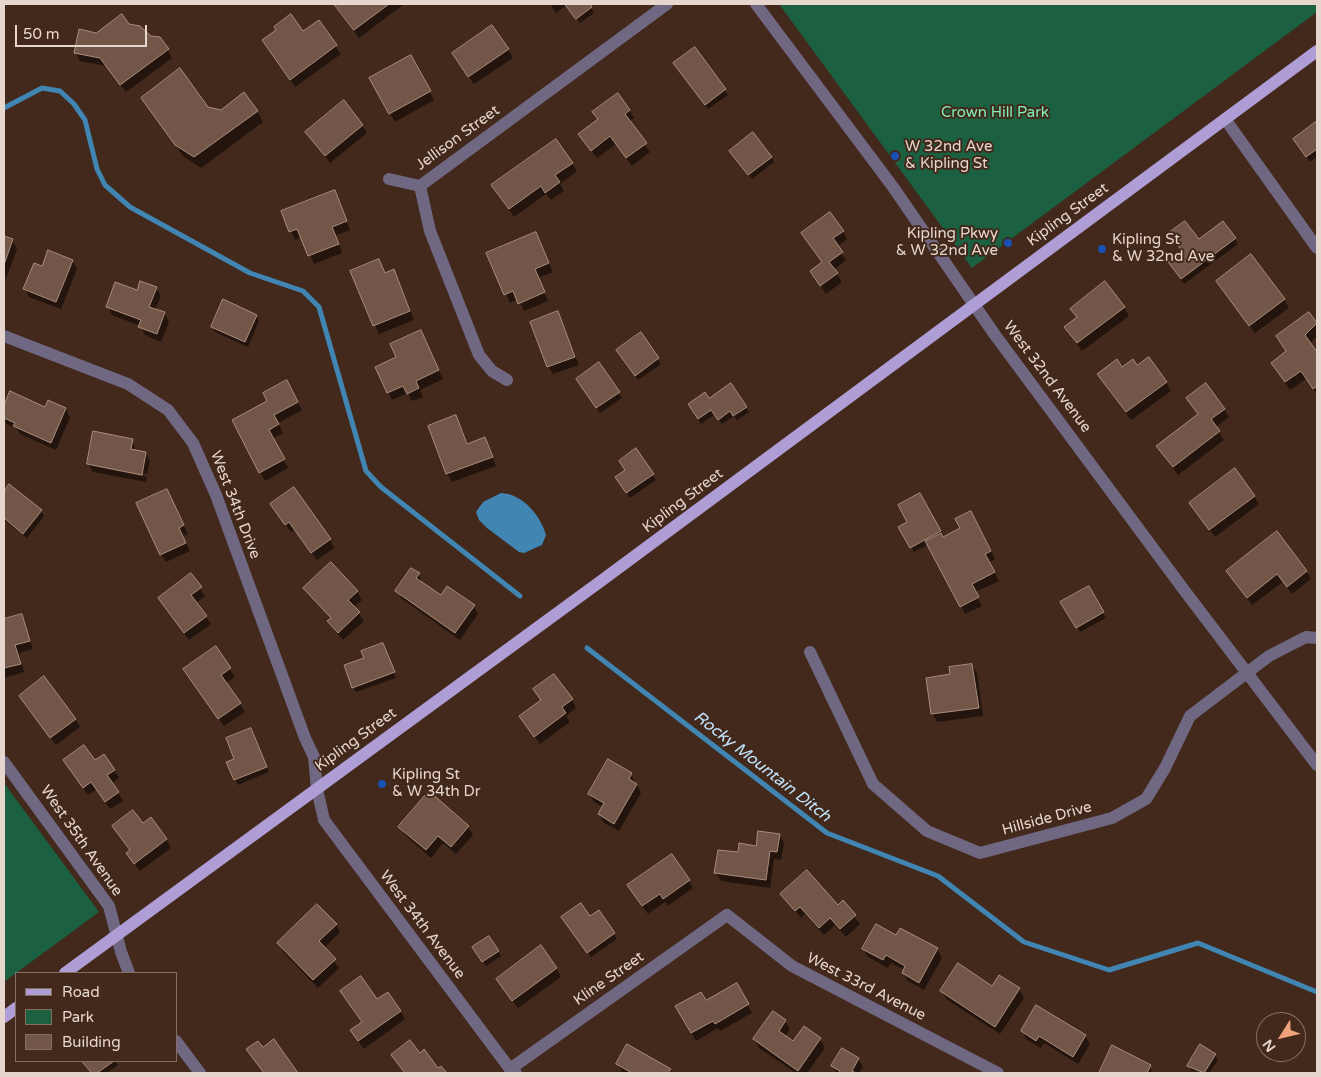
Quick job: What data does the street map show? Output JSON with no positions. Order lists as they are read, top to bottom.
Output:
{
  "streets": {
    "main road": ["Kipling Street"],
    "street": [
      "Jellison Street",
      "West 32nd Avenue",
      "West 34th Drive",
      "Hillside Drive",
      "West 35th Avenue",
      "West 34th Avenue",
      "Kline Street",
      "West 33rd Avenue"
    ]
  },
  "crossings": [
    ["Kipling Street", "West 32nd Avenue"],
    ["Kipling Street", "West 34th Drive"],
    ["Kipling Street", "West 35th Avenue"],
    ["Kipling Street", "West 34th Avenue"],
    ["West 32nd Avenue", "Hillside Drive"],
    ["West 34th Drive", "West 34th Avenue"],
    ["West 34th Avenue", "Kline Street"],
    ["Kline Street", "West 33rd Avenue"]
  ],
  "water": ["Rocky Mountain Ditch"],
  "parks": ["Crown Hill Park"],
  "places": [
    "W 32nd Ave & Kipling St",
    "Kipling Pkwy & W 32nd Ave",
    "Kipling St & W 32nd Ave",
    "Kipling St & W 34th Dr"
  ],
  "legend": ["Road", "Park", "Building"],
  "scale_bar": "50 m",
  "north": "bottom left"
}
